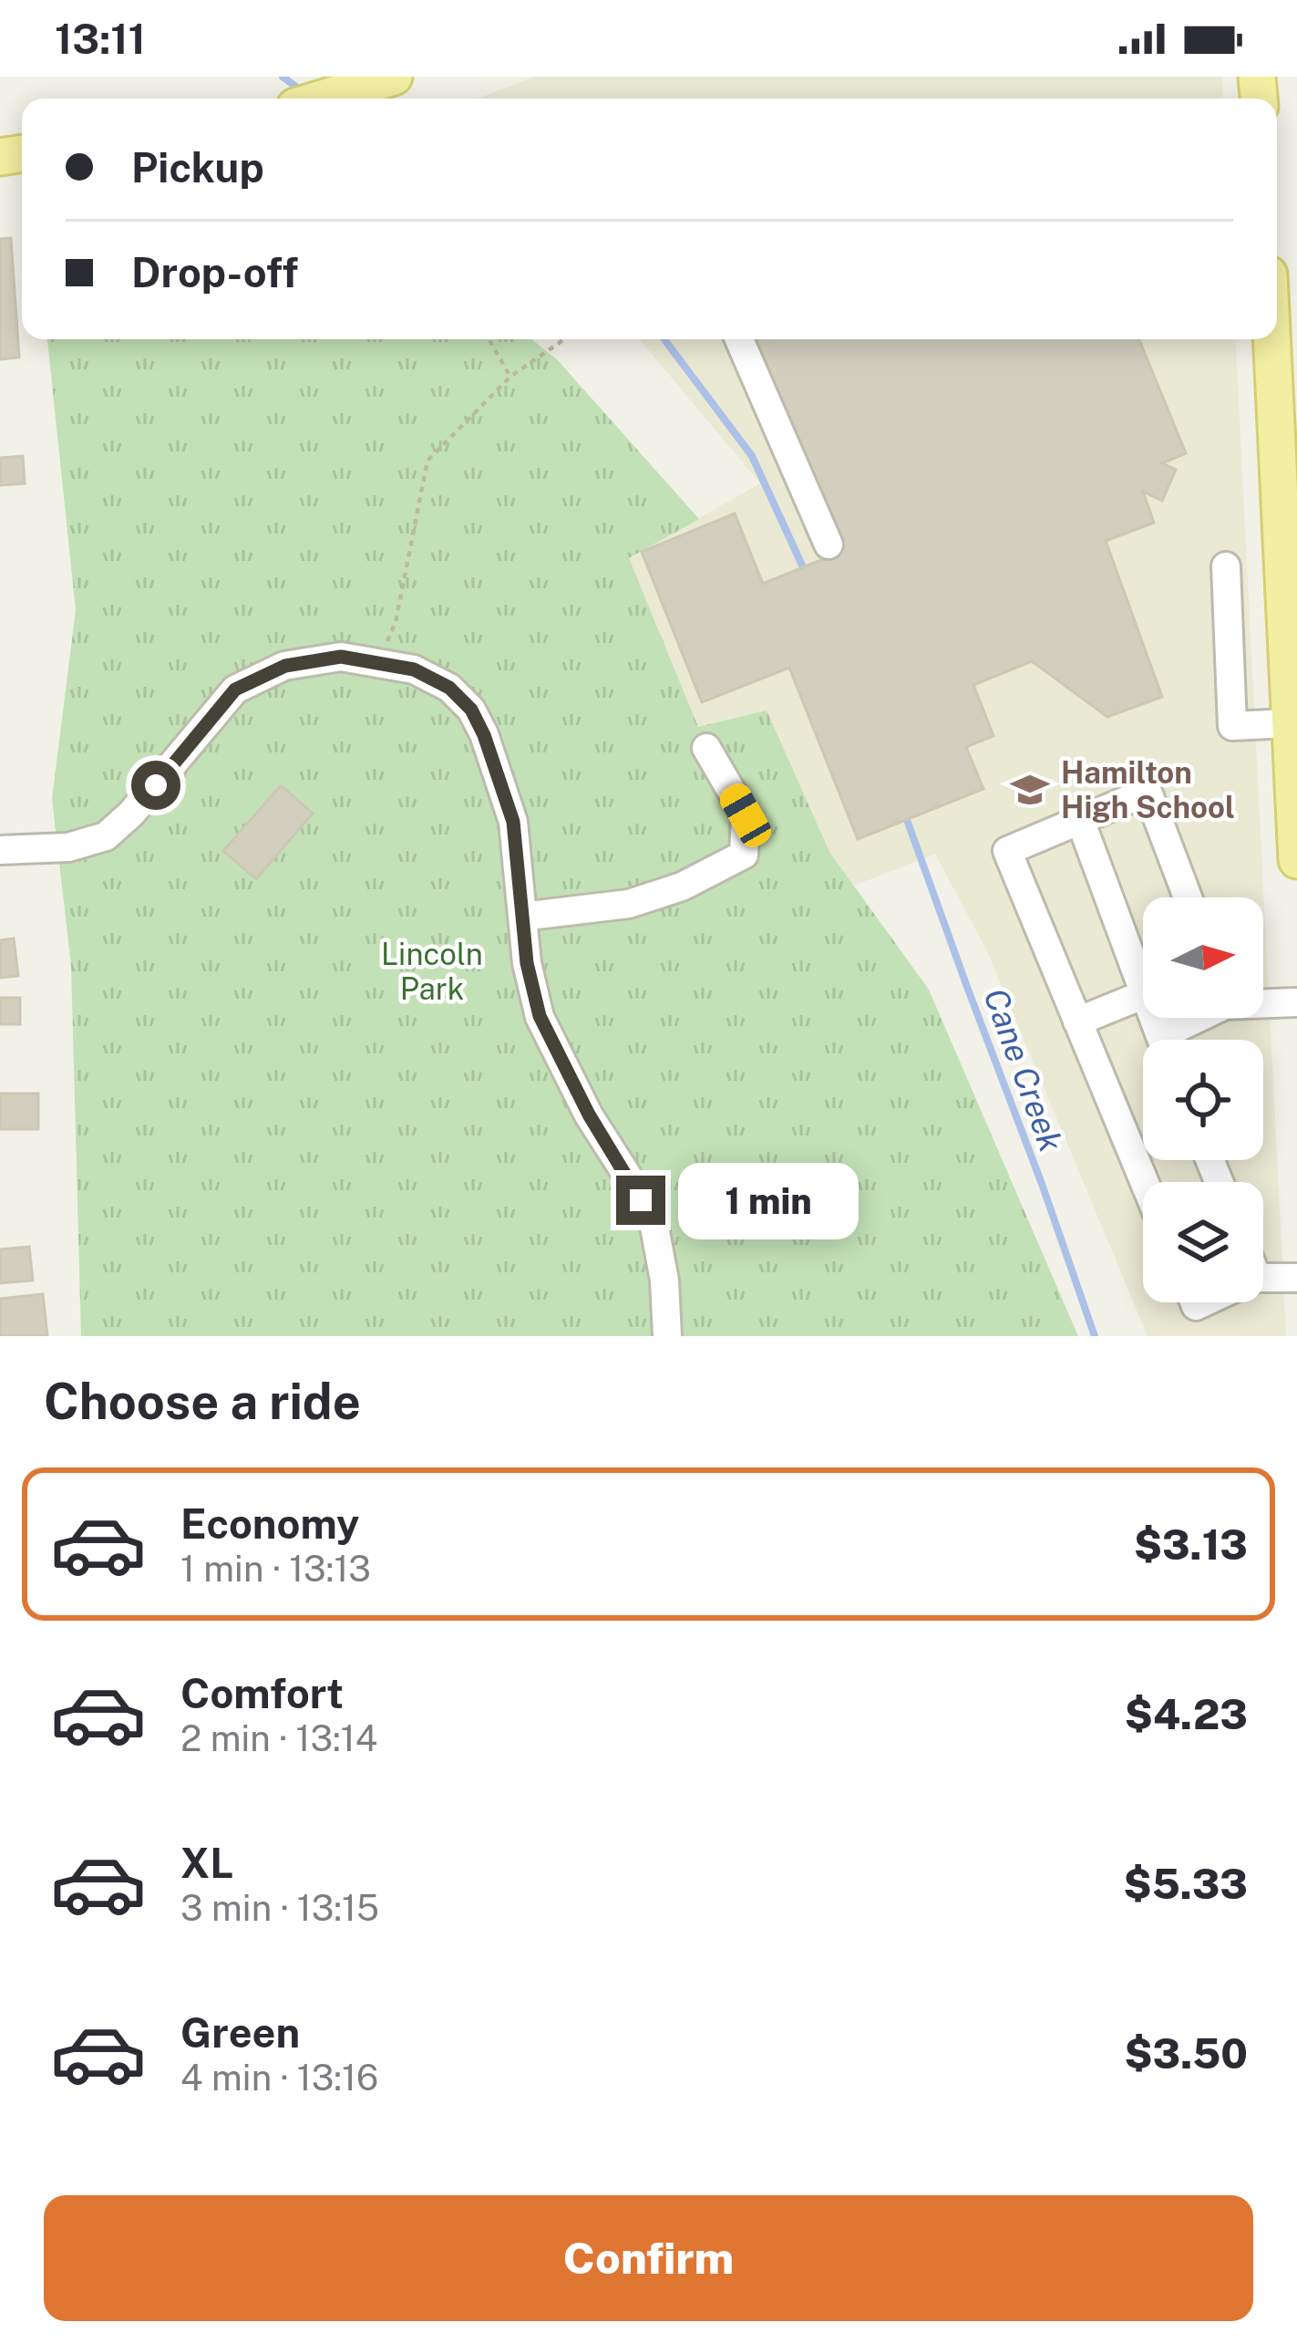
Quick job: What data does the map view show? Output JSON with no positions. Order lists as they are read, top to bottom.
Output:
{
  "water": ["Cane Creek"],
  "parks": ["Lincoln Park"],
  "places": {
    "school or university": ["Hamilton High School"]
  },
  "north": "right",
  "page": {
    "status": "13:11",
    "banner": ["Pickup", "Drop-off"],
    "bubble": "1 min",
    "heading": "Choose a ride",
    "list": [
      {
        "name": "Economy",
        "note": "1 min · 13:13",
        "value": "$3.13"
      },
      {
        "name": "Comfort",
        "note": "2 min · 13:14",
        "value": "$4.23"
      },
      {
        "name": "XL",
        "note": "3 min · 13:15",
        "value": "$5.33"
      },
      {
        "name": "Green",
        "note": "4 min · 13:16",
        "value": "$3.50"
      }
    ],
    "buttons": "Confirm"
  }
}
